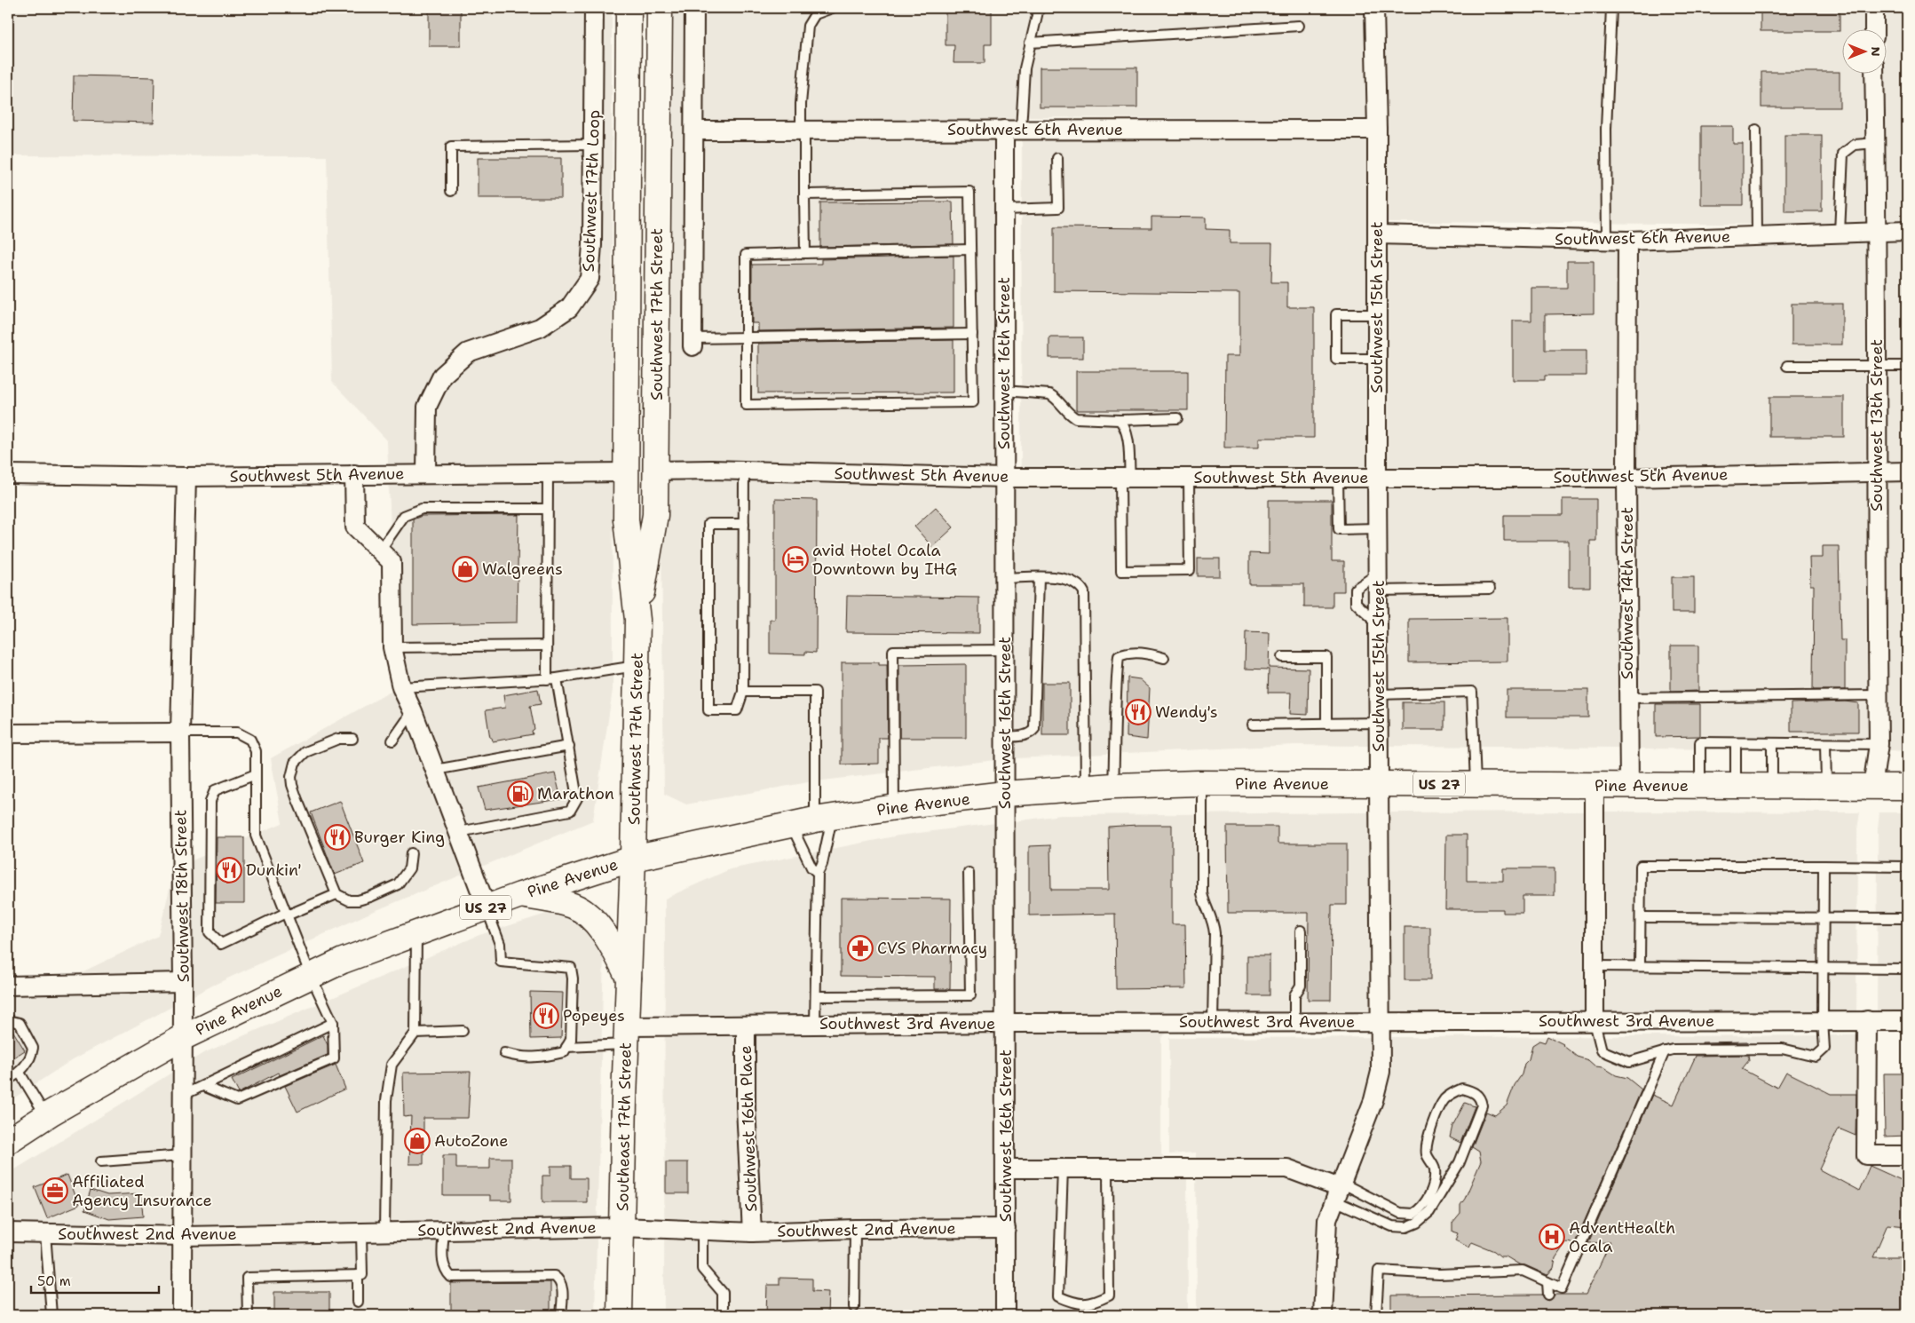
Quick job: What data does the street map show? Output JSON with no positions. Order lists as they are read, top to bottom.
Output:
{
  "streets": {
    "main road": [
      "Southwest 17th Street",
      "Pine Avenue",
      "US 27",
      "Southeast 17th Street"
    ],
    "street": [
      "Southwest 6th Avenue",
      "Southwest 17th Loop",
      "Southwest 15th Street",
      "Southwest 16th Street",
      "Southwest 13th Street",
      "Southwest 5th Avenue",
      "Southwest 14th Street",
      "Southwest 18th Street",
      "Southwest 3rd Avenue",
      "Southwest 16th Place",
      "Southwest 2nd Avenue"
    ]
  },
  "crossings": [
    ["Southwest 6th Avenue", "Southwest 15th Street"],
    ["Southwest 6th Avenue", "Southwest 16th Street"],
    ["Southwest 6th Avenue", "Southwest 13th Street"],
    ["Southwest 6th Avenue", "Southwest 14th Street"],
    ["Southwest 17th Loop", "Southwest 5th Avenue"],
    ["Southwest 15th Street", "Southwest 5th Avenue"],
    ["Southwest 15th Street", "Pine Avenue"],
    ["Southwest 15th Street", "Southwest 3rd Avenue"],
    ["Southwest 17th Street", "Southwest 5th Avenue"],
    ["Southwest 17th Street", "Pine Avenue"],
    ["Southwest 17th Street", "Southeast 17th Street"],
    ["Southwest 16th Street", "Southwest 5th Avenue"],
    ["Southwest 16th Street", "Pine Avenue"],
    ["Southwest 16th Street", "Southwest 3rd Avenue"],
    ["Southwest 16th Street", "Southwest 2nd Avenue"],
    ["Southwest 13th Street", "Southwest 5th Avenue"],
    ["Southwest 13th Street", "Pine Avenue"],
    ["Southwest 5th Avenue", "Southwest 14th Street"],
    ["Southwest 5th Avenue", "Southwest 18th Street"],
    ["Southwest 14th Street", "Pine Avenue"],
    ["Pine Avenue", "Southwest 18th Street"],
    ["Pine Avenue", "Southeast 17th Street"],
    ["Southwest 18th Street", "Southwest 2nd Avenue"],
    ["Southwest 3rd Avenue", "Southeast 17th Street"],
    ["Southwest 3rd Avenue", "Southwest 16th Place"],
    ["Southeast 17th Street", "Southwest 2nd Avenue"],
    ["Southwest 16th Place", "Southwest 2nd Avenue"]
  ],
  "places": {
    "hotel": ["avid Hotel Ocala Downtown by IHG"],
    "shop": ["Walgreens", "AutoZone"],
    "restaurant": [
      "Wendy's",
      "Burger King",
      "Dunkin'",
      "Popeyes"
    ],
    "fuel station": ["Marathon"],
    "pharmacy": ["CVS Pharmacy"],
    "office": ["Affiliated Agency Insurance"],
    "hospital": ["AdventHealth Ocala"]
  },
  "scale_bar": "50 m",
  "north": "right"
}
